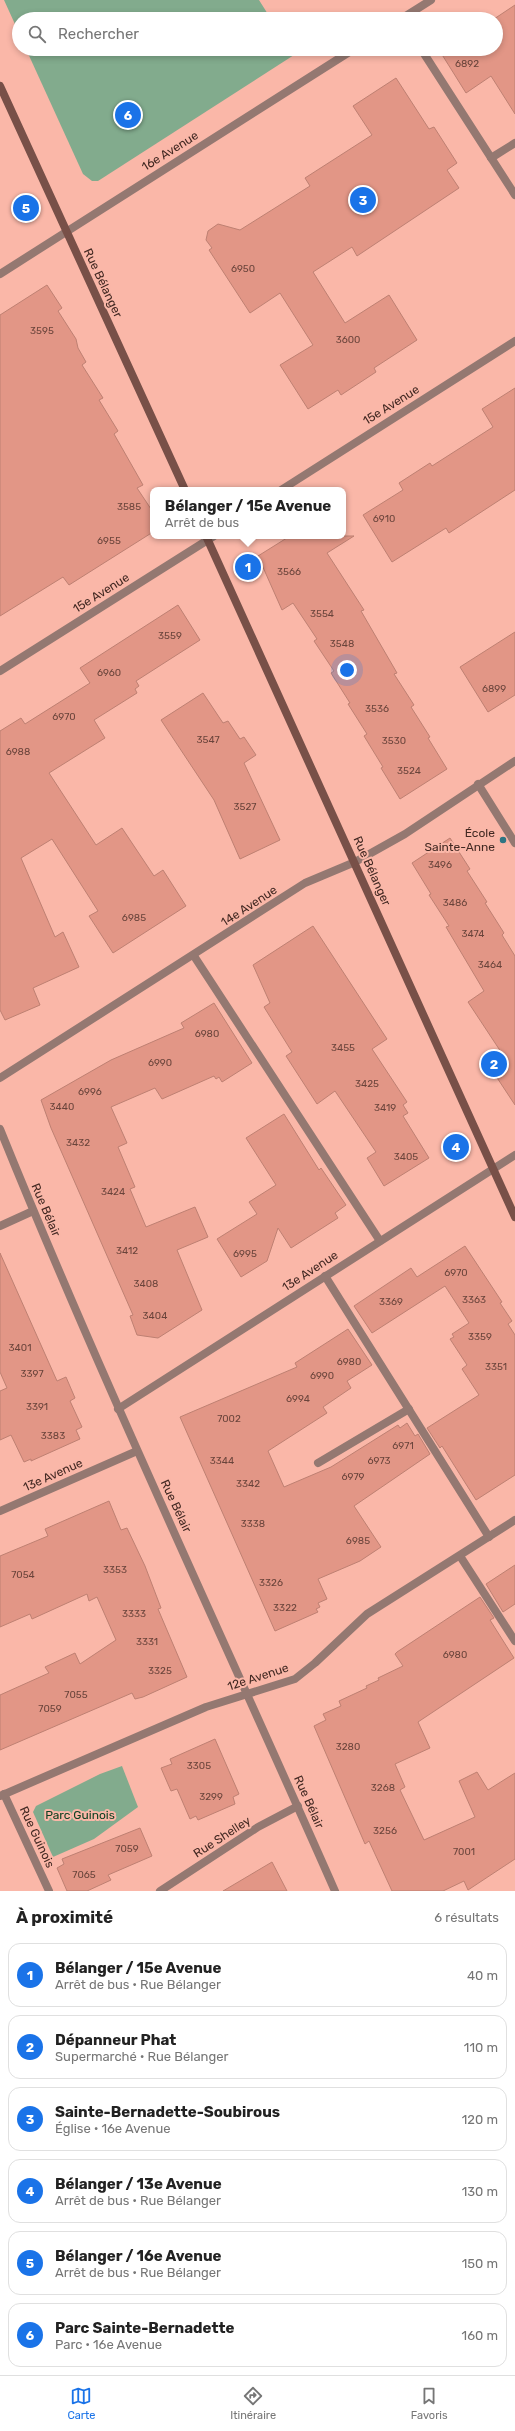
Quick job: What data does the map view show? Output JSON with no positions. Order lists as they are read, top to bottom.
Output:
{
  "streets": {
    "street": [
      "16e Avenue",
      "Rue Bélanger",
      "15e Avenue",
      "14e Avenue",
      "Rue Bélair",
      "13e Avenue",
      "12e Avenue",
      "Rue Guinois",
      "Rue Shelley"
    ]
  },
  "crossings": [
    ["16e Avenue", "Rue Bélanger"],
    ["Rue Bélanger", "14e Avenue"],
    ["Rue Bélanger", "13e Avenue"],
    ["Rue Bélair", "13e Avenue"],
    ["Rue Bélair", "12e Avenue"],
    ["Rue Bélair", "Rue Shelley"],
    ["12e Avenue", "Rue Guinois"]
  ],
  "parks": ["Parc Guinois"],
  "places": ["École Sainte-Anne"],
  "house_numbers": [
    "6892",
    "6950",
    "3595",
    "3600",
    "3585",
    "6910",
    "6955",
    "3566",
    "3554",
    "3559",
    "3548",
    "6960",
    "6899",
    "3536",
    "6970",
    "3547",
    "3530",
    "6988",
    "3524",
    "3527",
    "3496",
    "3486",
    "6985",
    "3474",
    "3464",
    "6980",
    "3455",
    "6990",
    "3425",
    "6996",
    "3440",
    "3419",
    "3432",
    "3405",
    "3424",
    "3412",
    "6995",
    "6970",
    "3408",
    "3363",
    "3369",
    "3404",
    "3359",
    "3401",
    "6980",
    "3351",
    "3397",
    "6990",
    "6994",
    "3391",
    "7002",
    "3383",
    "6971",
    "3344",
    "6973",
    "6979",
    "3342",
    "3338",
    "6985",
    "3353",
    "7054",
    "3326",
    "3322",
    "3333",
    "3331",
    "6980",
    "3325",
    "7055",
    "7059",
    "3280",
    "3305",
    "3268",
    "3299",
    "3256",
    "7059",
    "7001",
    "7065"
  ],
  "page": {
    "search": "Rechercher",
    "pins": [
      "6",
      "3",
      "5",
      "1",
      "2",
      "4"
    ],
    "popup": ["Bélanger / 15e Avenue", "Arrêt de bus"],
    "heading": ["À proximité", "6 résultats"],
    "list": [
      {
        "mark": "1",
        "name": "Bélanger / 15e Avenue",
        "note": "Arrêt de bus · Rue Bélanger",
        "value": "40 m"
      },
      {
        "mark": "2",
        "name": "Dépanneur Phat",
        "note": "Supermarché · Rue Bélanger",
        "value": "110 m"
      },
      {
        "mark": "3",
        "name": "Sainte-Bernadette-Soubirous",
        "note": "Église · 16e Avenue",
        "value": "120 m"
      },
      {
        "mark": "4",
        "name": "Bélanger / 13e Avenue",
        "note": "Arrêt de bus · Rue Bélanger",
        "value": "130 m"
      },
      {
        "mark": "5",
        "name": "Bélanger / 16e Avenue",
        "note": "Arrêt de bus · Rue Bélanger",
        "value": "150 m"
      },
      {
        "mark": "6",
        "name": "Parc Sainte-Bernadette",
        "note": "Parc · 16e Avenue",
        "value": "160 m"
      }
    ],
    "nav": ["Carte", "Itinéraire", "Favoris"]
  }
}
